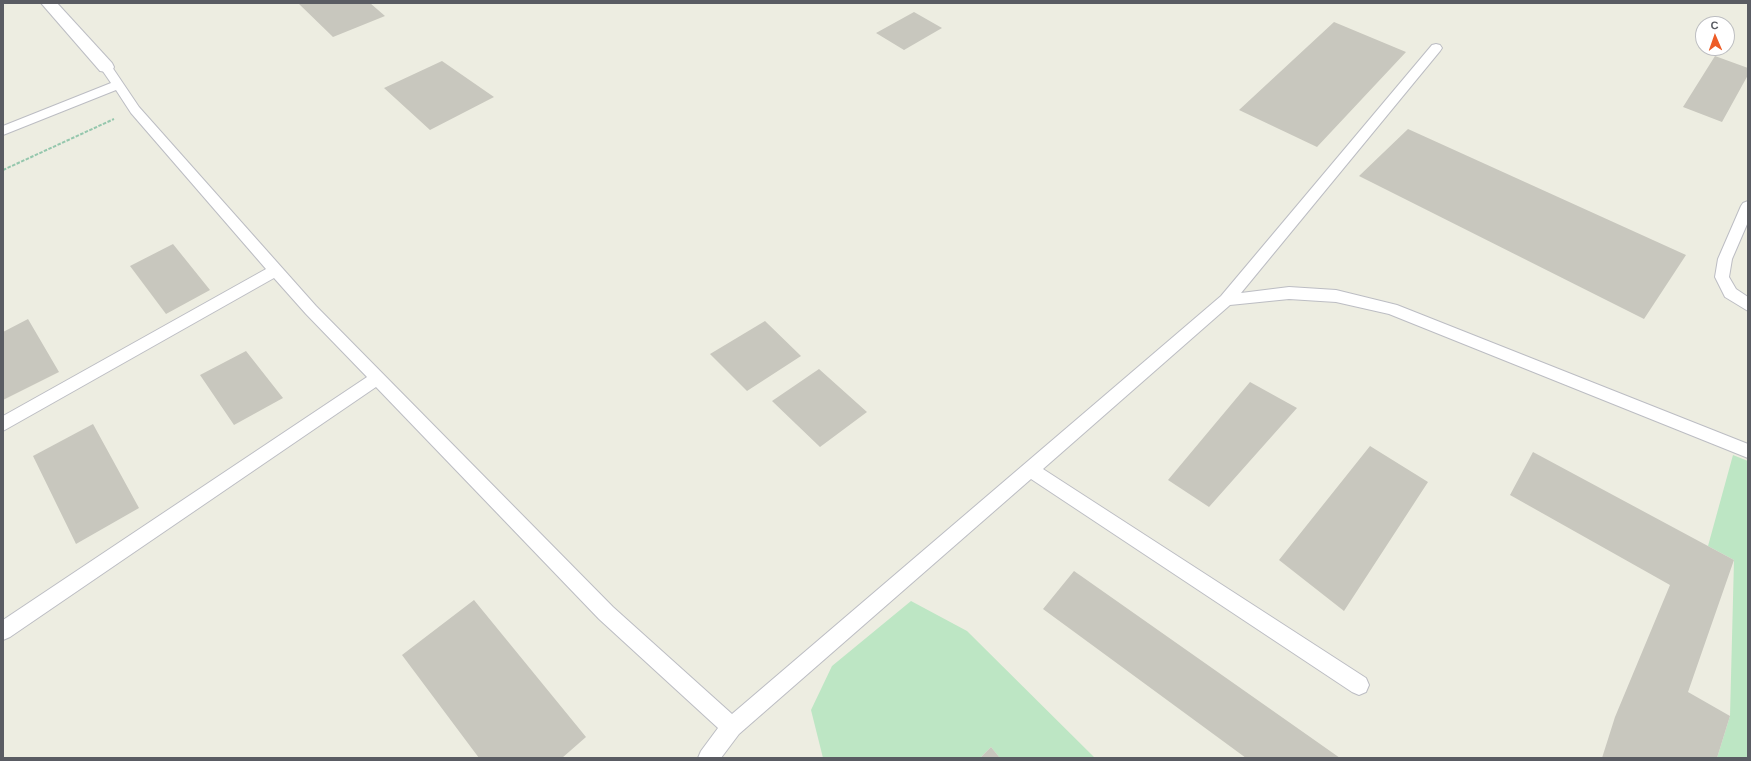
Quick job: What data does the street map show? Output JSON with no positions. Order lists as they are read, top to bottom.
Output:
{
  "north": "top"
}
